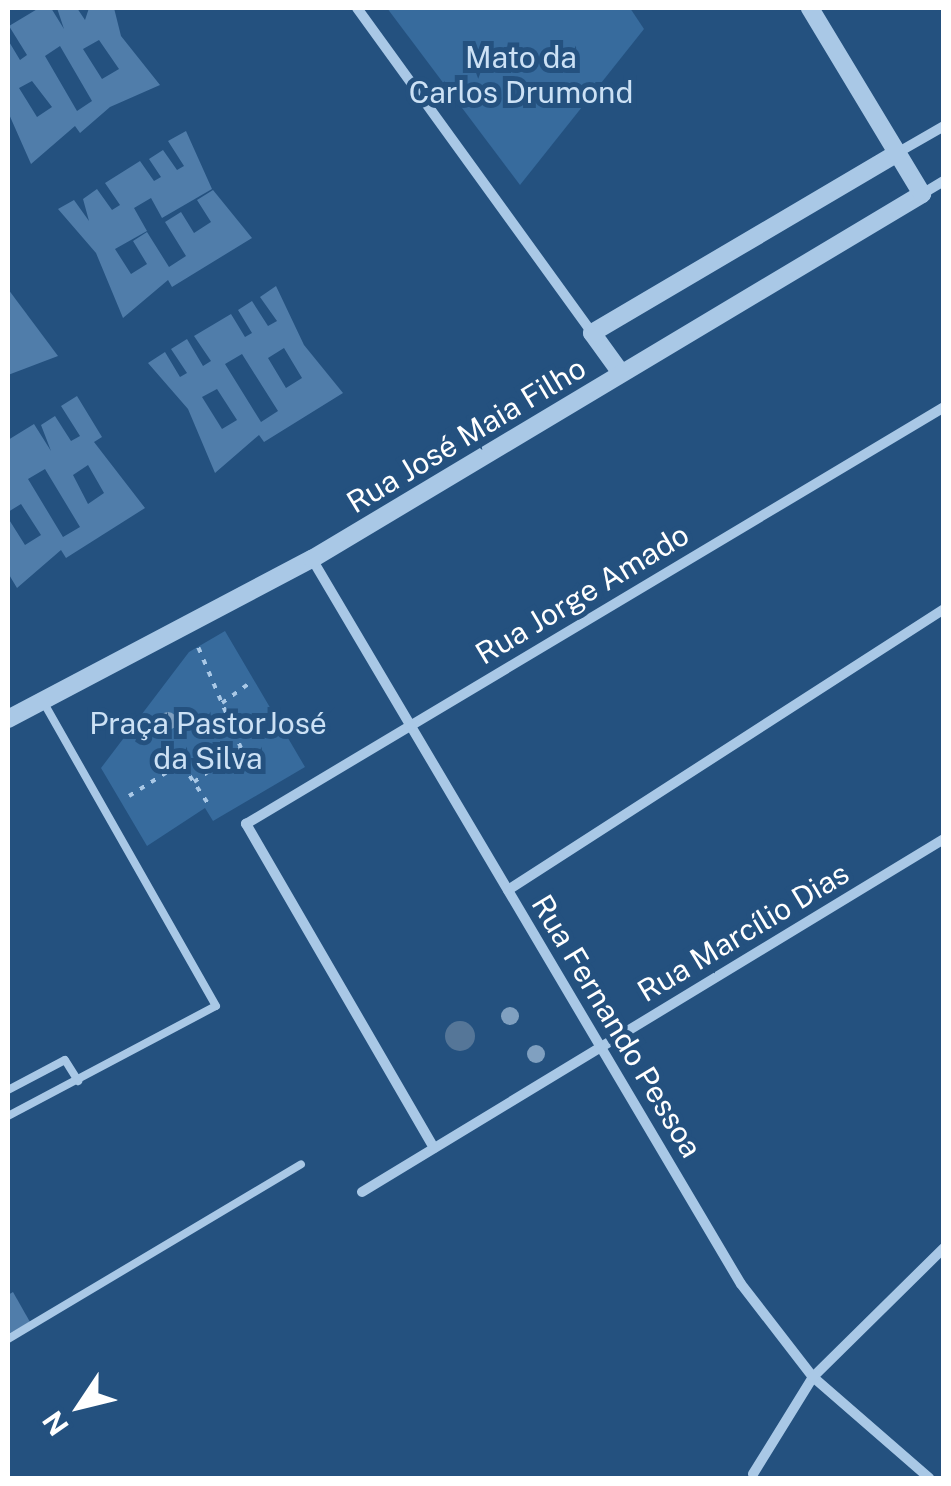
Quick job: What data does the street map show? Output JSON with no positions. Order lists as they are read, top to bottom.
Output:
{
  "streets": {
    "street": [
      "Rua José Maia Filho",
      "Rua Jorge Amado",
      "Rua Marcílio Dias",
      "Rua Fernando Pessoa"
    ]
  },
  "crossings": [
    ["Rua José Maia Filho", "Rua Fernando Pessoa"],
    ["Rua Jorge Amado", "Rua Marcílio Dias"],
    ["Rua Jorge Amado", "Rua Fernando Pessoa"],
    ["Rua Marcílio Dias", "Rua Fernando Pessoa"]
  ],
  "parks": ["Mato da Carlos Drumond", "Praça PastorJosé da Silva"],
  "north": "bottom left"
}
